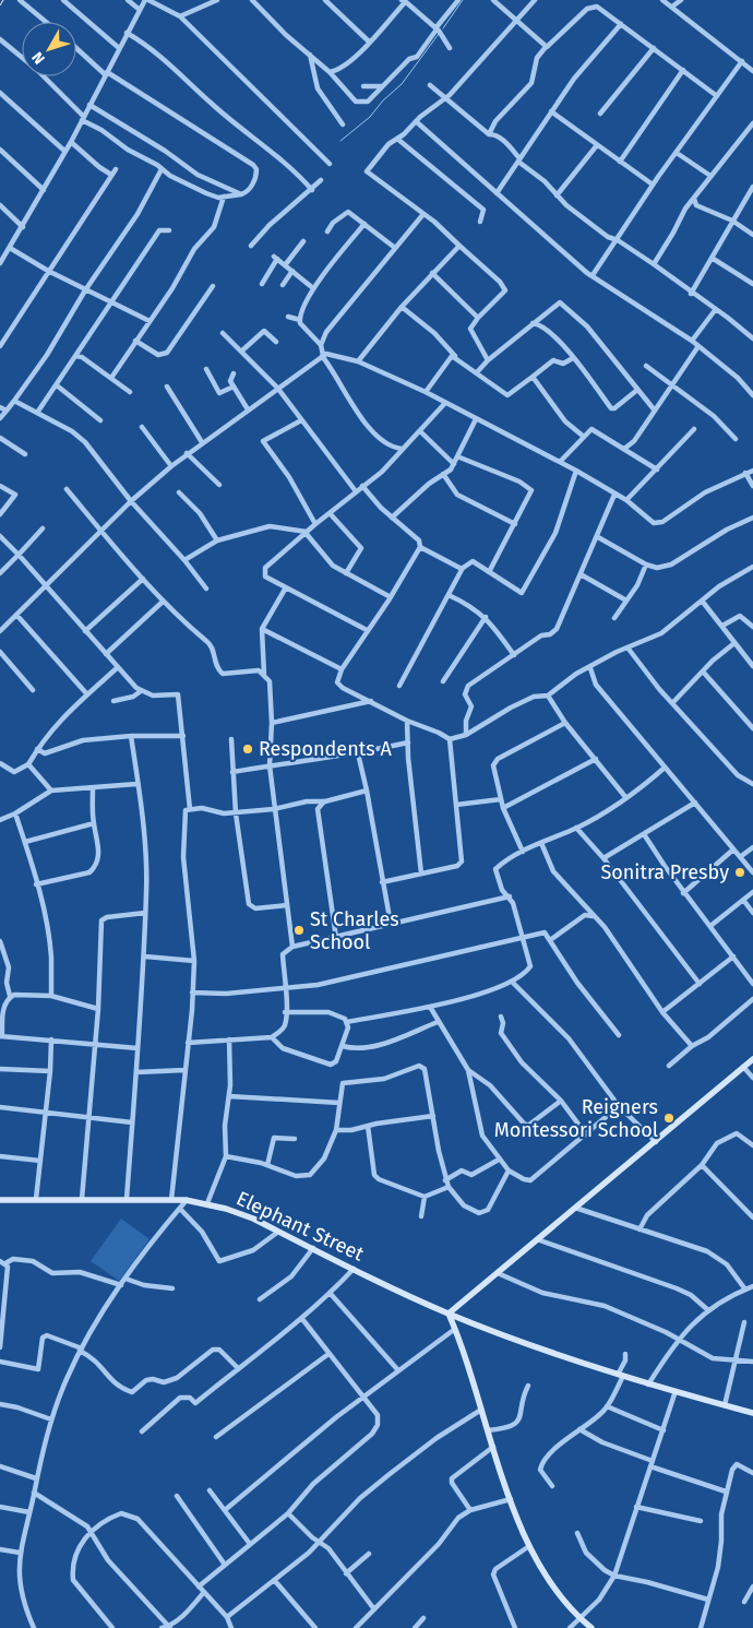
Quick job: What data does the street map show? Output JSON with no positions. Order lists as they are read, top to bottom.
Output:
{
  "streets": {
    "main road": ["Elephant Street"]
  },
  "places": [
    "Respondents A",
    "Sonitra Presby",
    "St Charles School",
    "Reigners Montessori School"
  ],
  "north": "bottom left"
}
